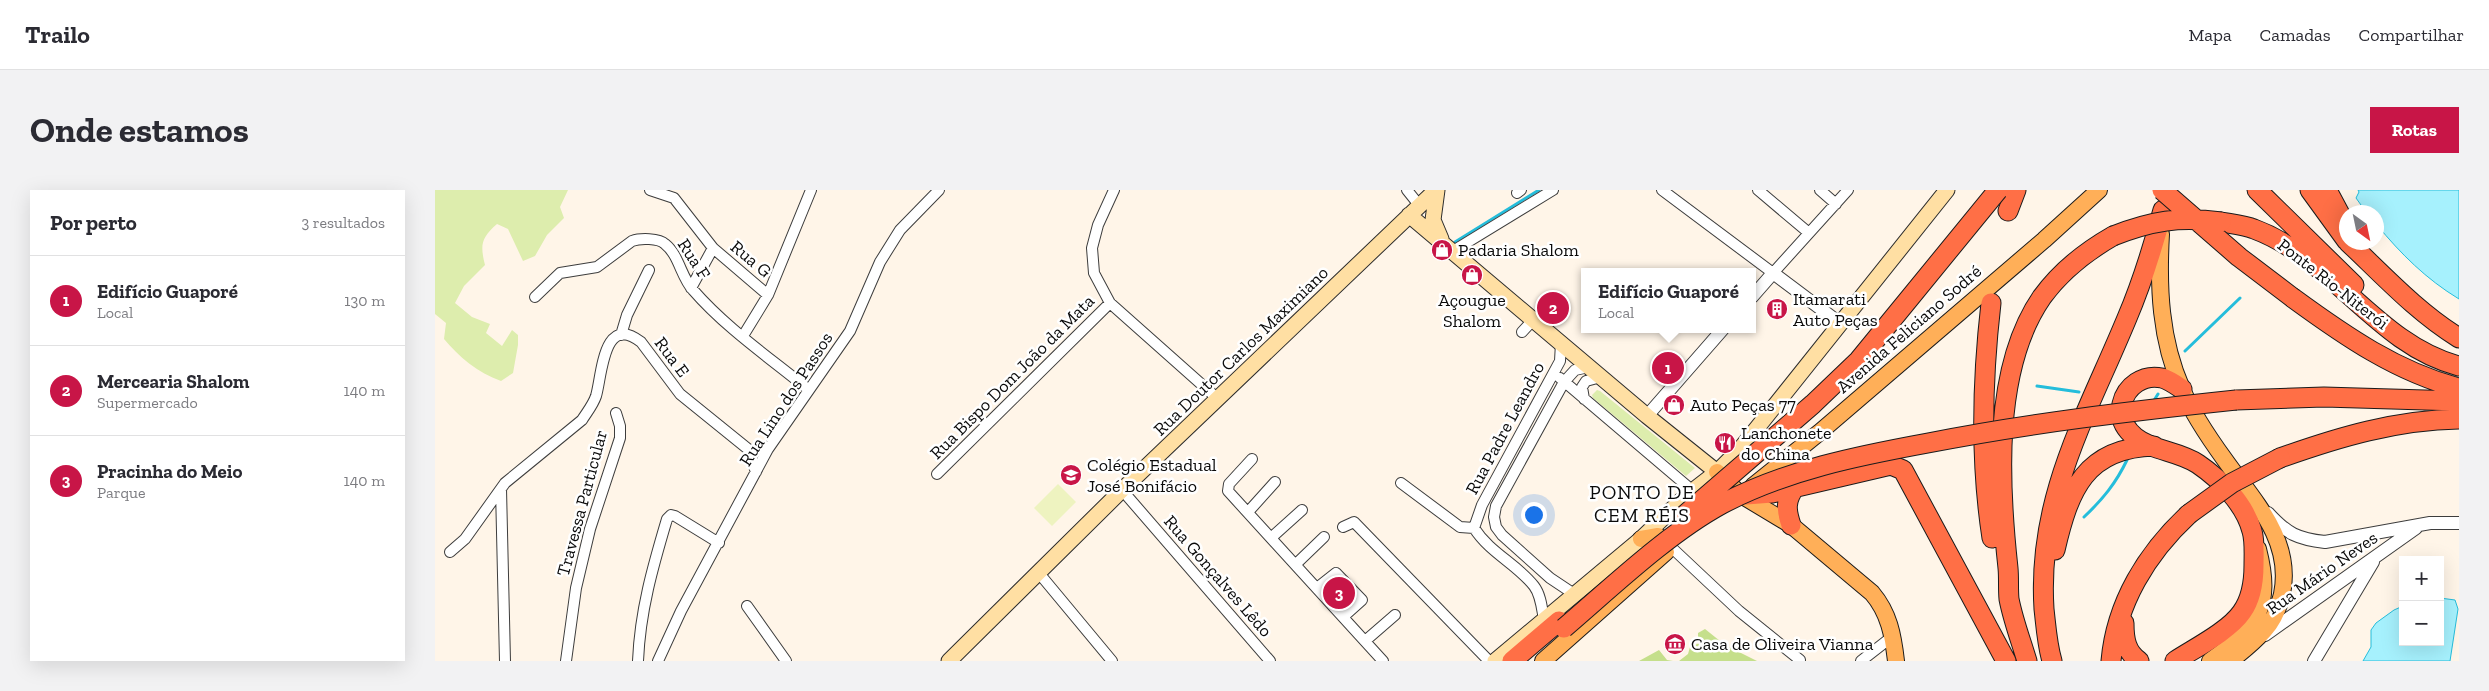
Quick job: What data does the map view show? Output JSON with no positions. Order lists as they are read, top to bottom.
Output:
{
  "streets": {
    "highway": ["Ponte Rio-Niterói"],
    "main road": ["Avenida Feliciano Sodré", "Rua Doutor Carlos Maximiano"],
    "street": [
      "Rua F",
      "Rua G",
      "Rua E",
      "Rua Bispo Dom João da Mata",
      "Rua Lino dos Passos",
      "Rua Padre Leandro",
      "Travessa Particular",
      "Rua Mário Neves",
      "Rua Gonçalves Lêdo"
    ]
  },
  "crossings": [
    ["Rua F", "Rua G"],
    ["Rua F", "Rua Lino dos Passos"],
    ["Rua Doutor Carlos Maximiano", "Rua Gonçalves Lêdo"]
  ],
  "districts": ["PONTO DE CEM RÉIS"],
  "places": {
    "shop": ["Padaria Shalom", "Açougue Shalom", "Auto Peças 77"],
    "building": ["Itamarati Auto Peças"],
    "restaurant": ["Lanchonete do China"],
    "school or university": ["Colégio Estadual José Bonifácio"],
    "museum": ["Casa de Oliveira Vianna"]
  },
  "north": "bottom right",
  "page": {
    "header": "Trailo",
    "nav": ["Mapa", "Camadas", "Compartilhar"],
    "buttons": "Rotas",
    "title": "Onde estamos",
    "heading": ["Por perto", "3 resultados"],
    "list": [
      {
        "mark": "1",
        "name": "Edifício Guaporé",
        "note": "Local",
        "value": "130 m"
      },
      {
        "mark": "2",
        "name": "Mercearia Shalom",
        "note": "Supermercado",
        "value": "140 m"
      },
      {
        "mark": "3",
        "name": "Pracinha do Meio",
        "note": "Parque",
        "value": "140 m"
      }
    ],
    "popup": ["Edifício Guaporé", "Local"],
    "pins": ["2", "1", "3"],
    "map_buttons": ["+", "−"]
  }
}
